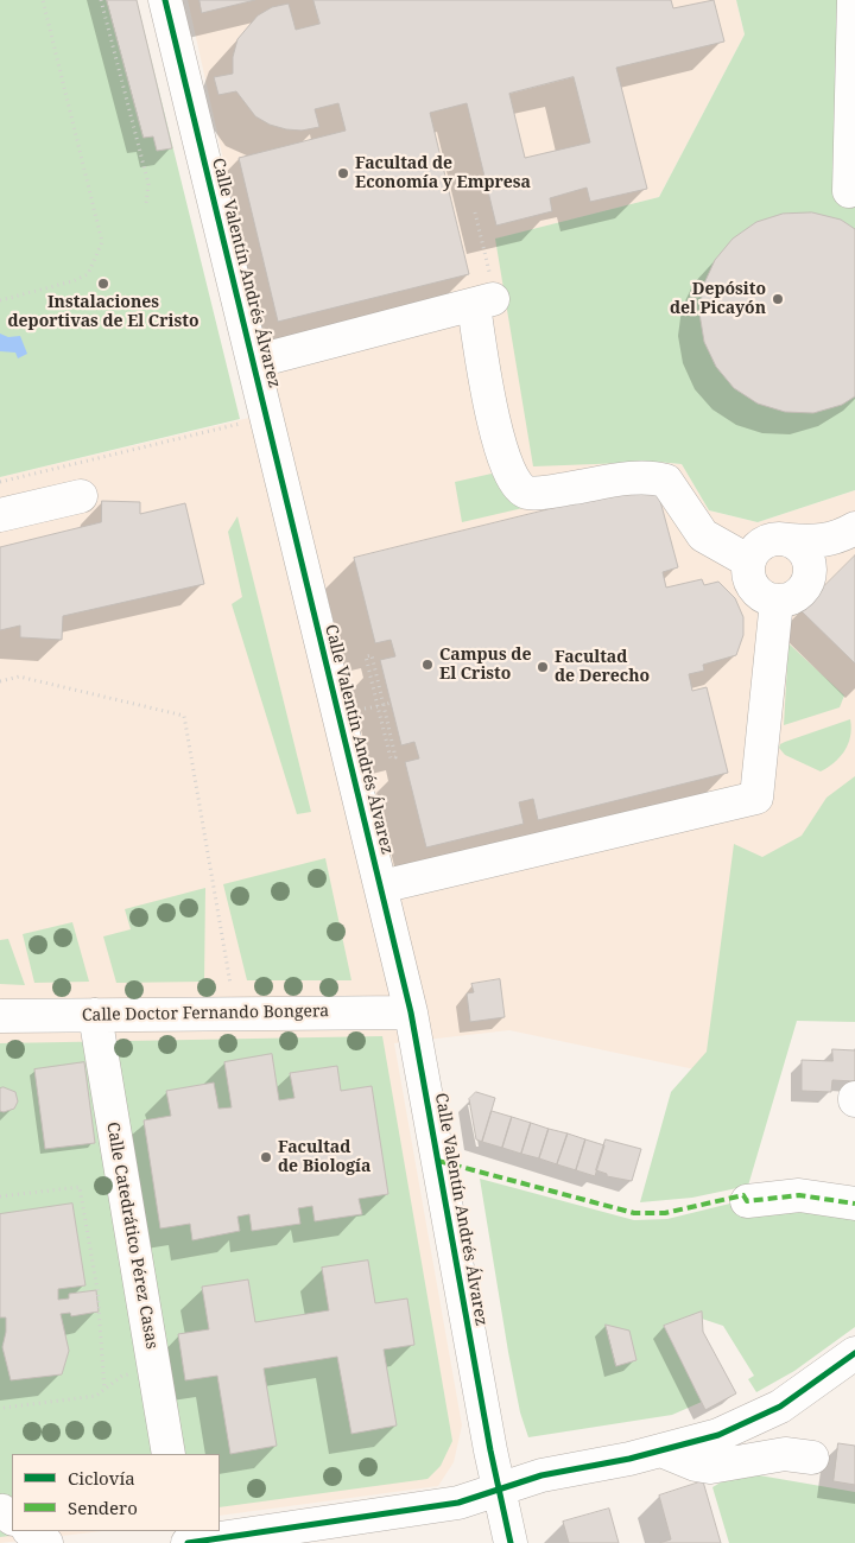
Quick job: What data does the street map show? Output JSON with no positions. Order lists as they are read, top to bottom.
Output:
{
  "streets": {
    "street": ["Calle Valentín Andrés Álvarez", "Calle Doctor Fernando Bongera", "Calle Catedrático Pérez Casas"]
  },
  "crossings": [
    ["Calle Valentín Andrés Álvarez", "Calle Doctor Fernando Bongera"],
    ["Calle Doctor Fernando Bongera", "Calle Catedrático Pérez Casas"]
  ],
  "places": [
    "Facultad de Economía y Empresa",
    "Instalaciones deportivas de El Cristo",
    "Depósito del Picayón",
    "Campus de El Cristo",
    "Facultad de Derecho",
    "Facultad de Biología"
  ],
  "legend": ["Ciclovía", "Sendero"]
}
